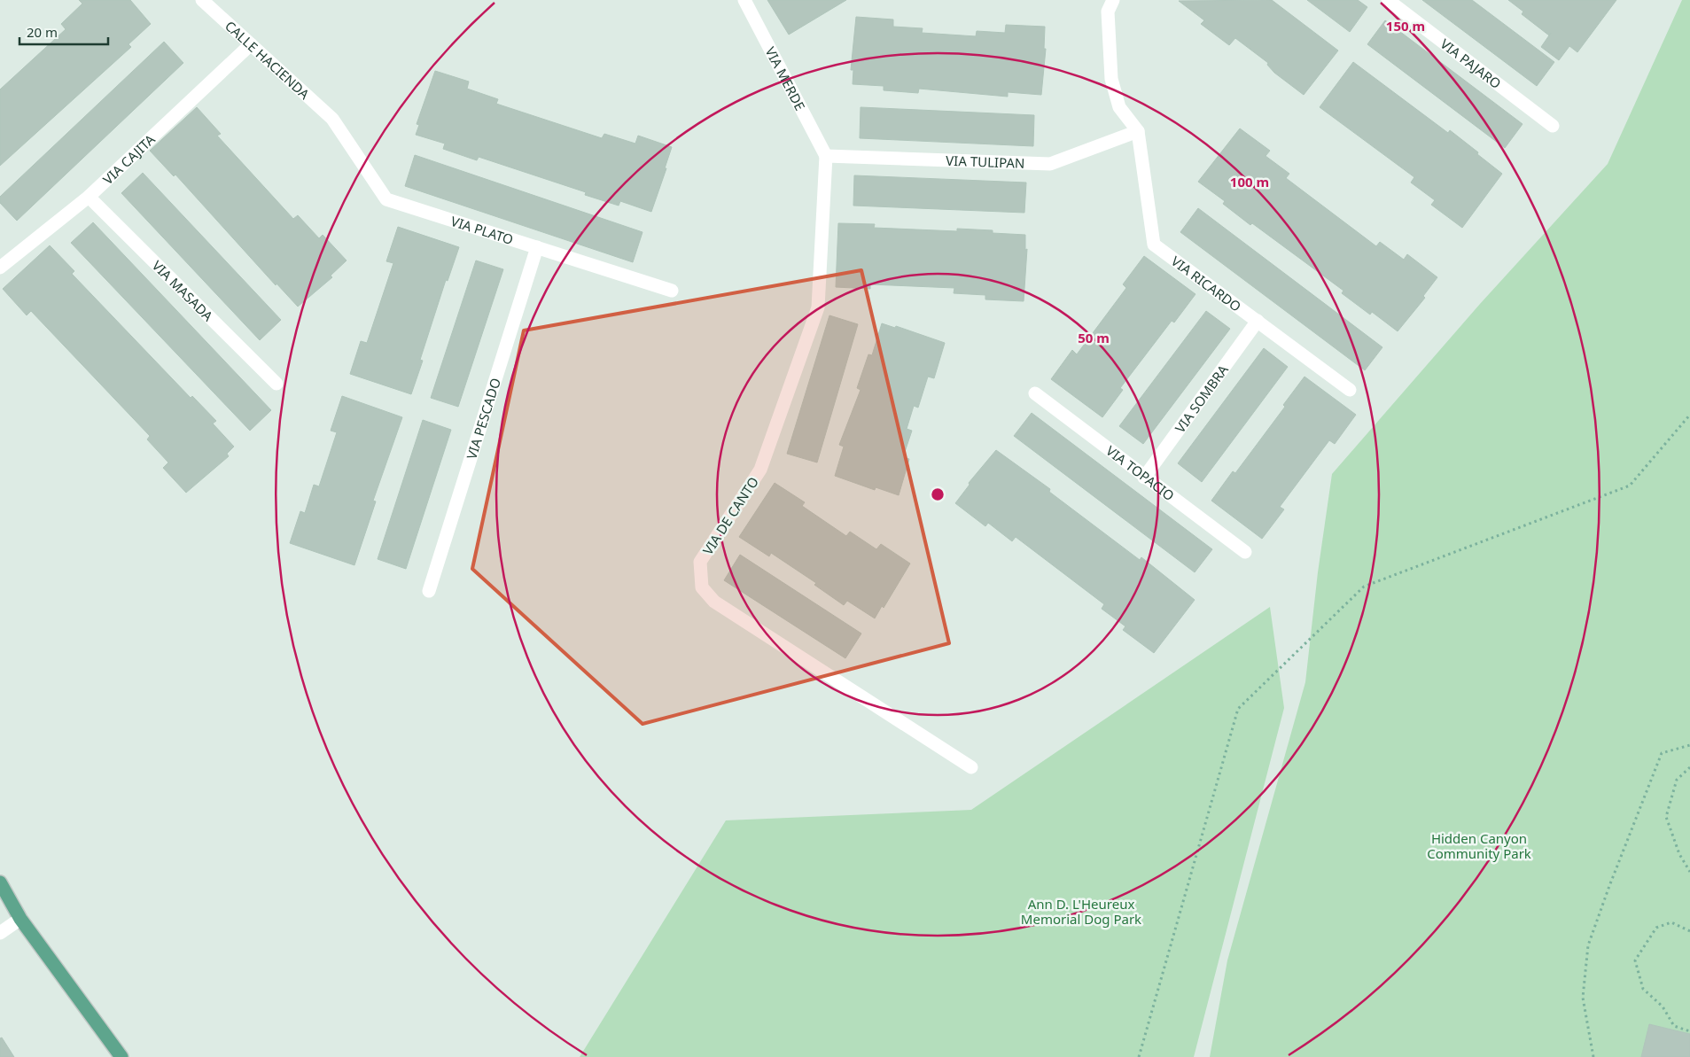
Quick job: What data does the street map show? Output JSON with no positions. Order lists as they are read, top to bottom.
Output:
{
  "streets": {
    "street": [
      "CALLE HACIENDA",
      "VIA PAJARO",
      "VIA MERDE",
      "VIA CAJITA",
      "VIA TULIPAN",
      "VIA PLATO",
      "VIA RICARDO",
      "VIA MASADA",
      "VIA SOMBRA",
      "VIA PESCADO",
      "VIA TOPACIO",
      "VIA DE CANTO"
    ]
  },
  "crossings": [
    ["CALLE HACIENDA", "VIA CAJITA"],
    ["CALLE HACIENDA", "VIA PLATO"],
    ["VIA MERDE", "VIA TULIPAN"],
    ["VIA MERDE", "VIA DE CANTO"],
    ["VIA CAJITA", "VIA MASADA"],
    ["VIA TULIPAN", "VIA RICARDO"],
    ["VIA TULIPAN", "VIA DE CANTO"],
    ["VIA PLATO", "VIA PESCADO"],
    ["VIA RICARDO", "VIA SOMBRA"],
    ["VIA SOMBRA", "VIA TOPACIO"]
  ],
  "parks": ["Hidden Canyon Community Park", "Ann D. L'Heureux Memorial Dog Park"],
  "scale_bar": "20 m",
  "rings": ["150 m", "100 m", "50 m"]
}
